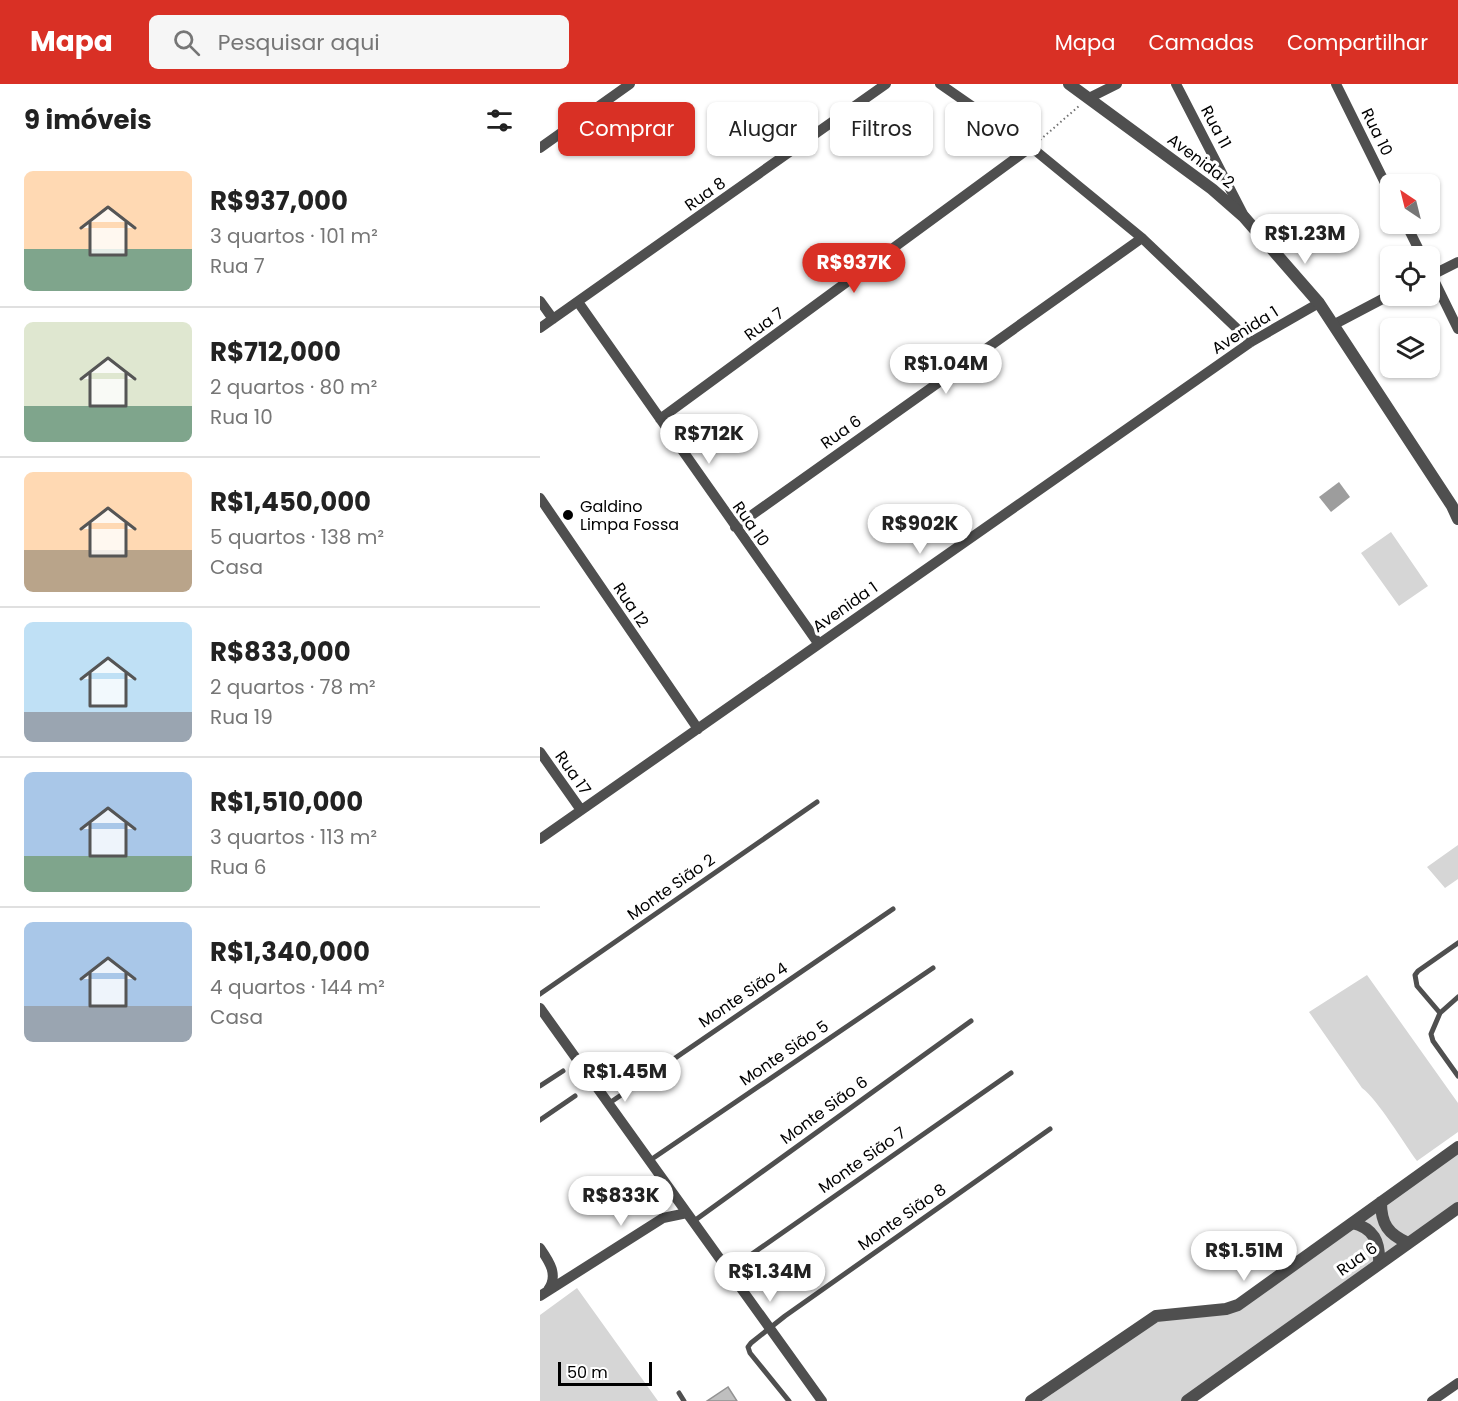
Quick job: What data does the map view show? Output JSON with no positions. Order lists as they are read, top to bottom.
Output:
{
  "streets": {
    "street": [
      "Rua 11",
      "Rua 10",
      "Avenida 2",
      "Rua 8",
      "Rua 7",
      "Avenida 1",
      "Rua 6",
      "Rua 12",
      "Rua 17"
    ],
    "lane": [
      "Monte Sião 2",
      "Monte Sião 4",
      "Monte Sião 5",
      "Monte Sião 6",
      "Monte Sião 7",
      "Monte Sião 8"
    ]
  },
  "crossings": [
    ["Rua 11", "Avenida 2"],
    ["Rua 10", "Rua 8"],
    ["Rua 10", "Rua 7"],
    ["Rua 10", "Avenida 1"],
    ["Rua 10", "Rua 6"],
    ["Avenida 2", "Avenida 1"],
    ["Avenida 1", "Rua 12"],
    ["Avenida 1", "Rua 17"]
  ],
  "places": ["Galdino Limpa Fossa"],
  "scale_bar": "50 m",
  "north": "top left",
  "page": {
    "header": "Mapa",
    "search": "Pesquisar aqui",
    "nav": ["Mapa", "Camadas", "Compartilhar"],
    "heading": "9 imóveis",
    "chip": [
      "Comprar",
      "Alugar",
      "Filtros",
      "Novo"
    ],
    "list": [
      {
        "name": "R$937,000",
        "note": "3 quartos · 101 m² · Rua 7"
      },
      {
        "name": "R$712,000",
        "note": "2 quartos · 80 m² · Rua 10"
      },
      {
        "name": "R$1,450,000",
        "note": "5 quartos · 138 m² · Casa"
      },
      {
        "name": "R$833,000",
        "note": "2 quartos · 78 m² · Rua 19"
      },
      {
        "name": "R$1,510,000",
        "note": "3 quartos · 113 m² · Rua 6"
      },
      {
        "name": "R$1,340,000",
        "note": "4 quartos · 144 m² · Casa"
      }
    ],
    "price": [
      "R$1.23M",
      "R$937K",
      "R$1.04M",
      "R$712K",
      "R$902K",
      "R$1.45M",
      "R$833K",
      "R$1.51M",
      "R$1.34M"
    ],
    "scale": "50 m"
  }
}
